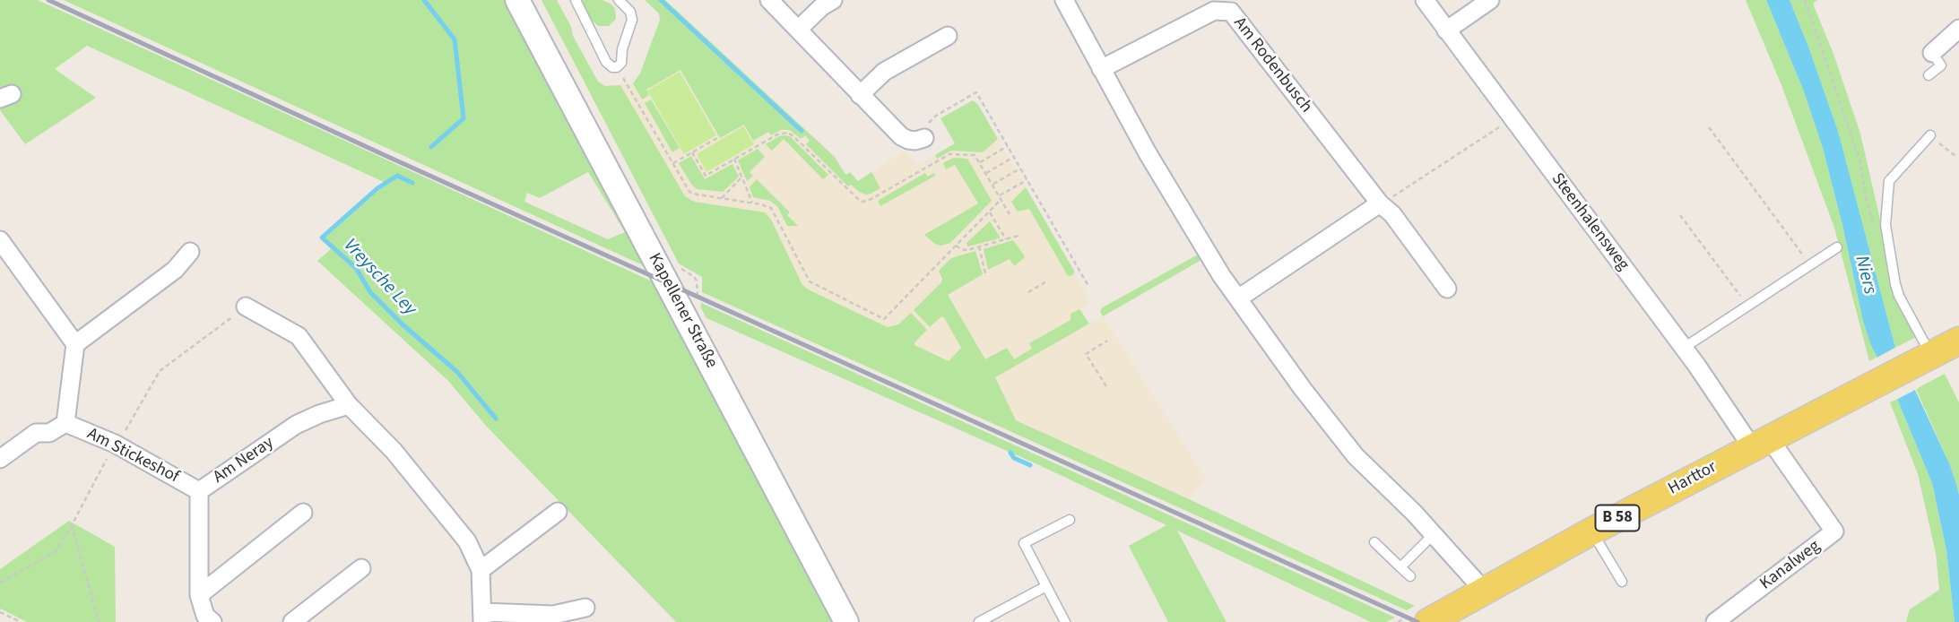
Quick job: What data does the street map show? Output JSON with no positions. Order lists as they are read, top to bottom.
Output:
{
  "streets": {
    "main road": ["Kapellener Straße", "Harttor", "B 58"],
    "street": [
      "Am Rodenbusch",
      "Steenhalensweg",
      "Am Stickeshof",
      "Am Neray",
      "Kanalweg"
    ]
  },
  "crossings": [
    ["Steenhalensweg", "Harttor"],
    ["Steenhalensweg", "Kanalweg"],
    ["Am Stickeshof", "Am Neray"],
    ["Harttor", "Kanalweg"]
  ],
  "water": ["Niers", "Vreysche Ley"]
}
